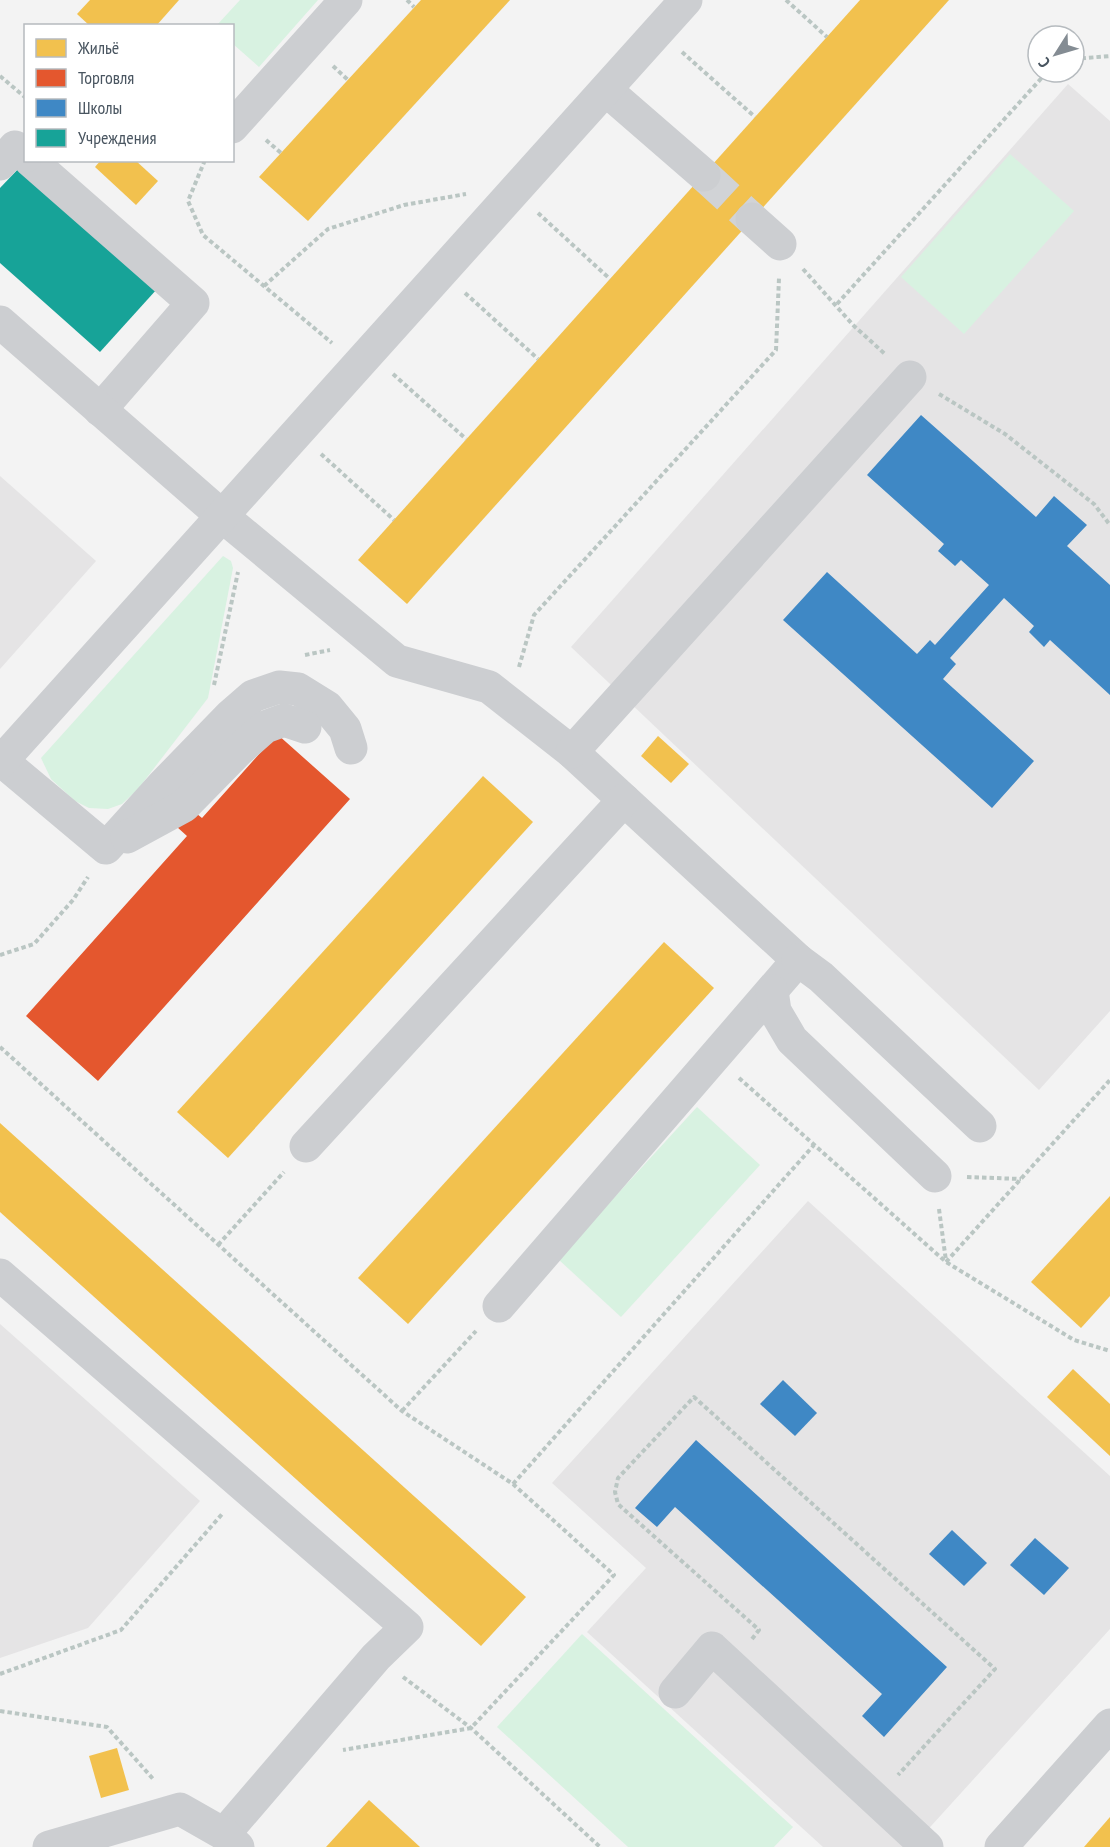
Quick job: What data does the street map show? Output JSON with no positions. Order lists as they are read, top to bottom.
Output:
{
  "legend": [
    "Жильё",
    "Торговля",
    "Школы",
    "Учреждения"
  ],
  "north": "bottom left"
}
